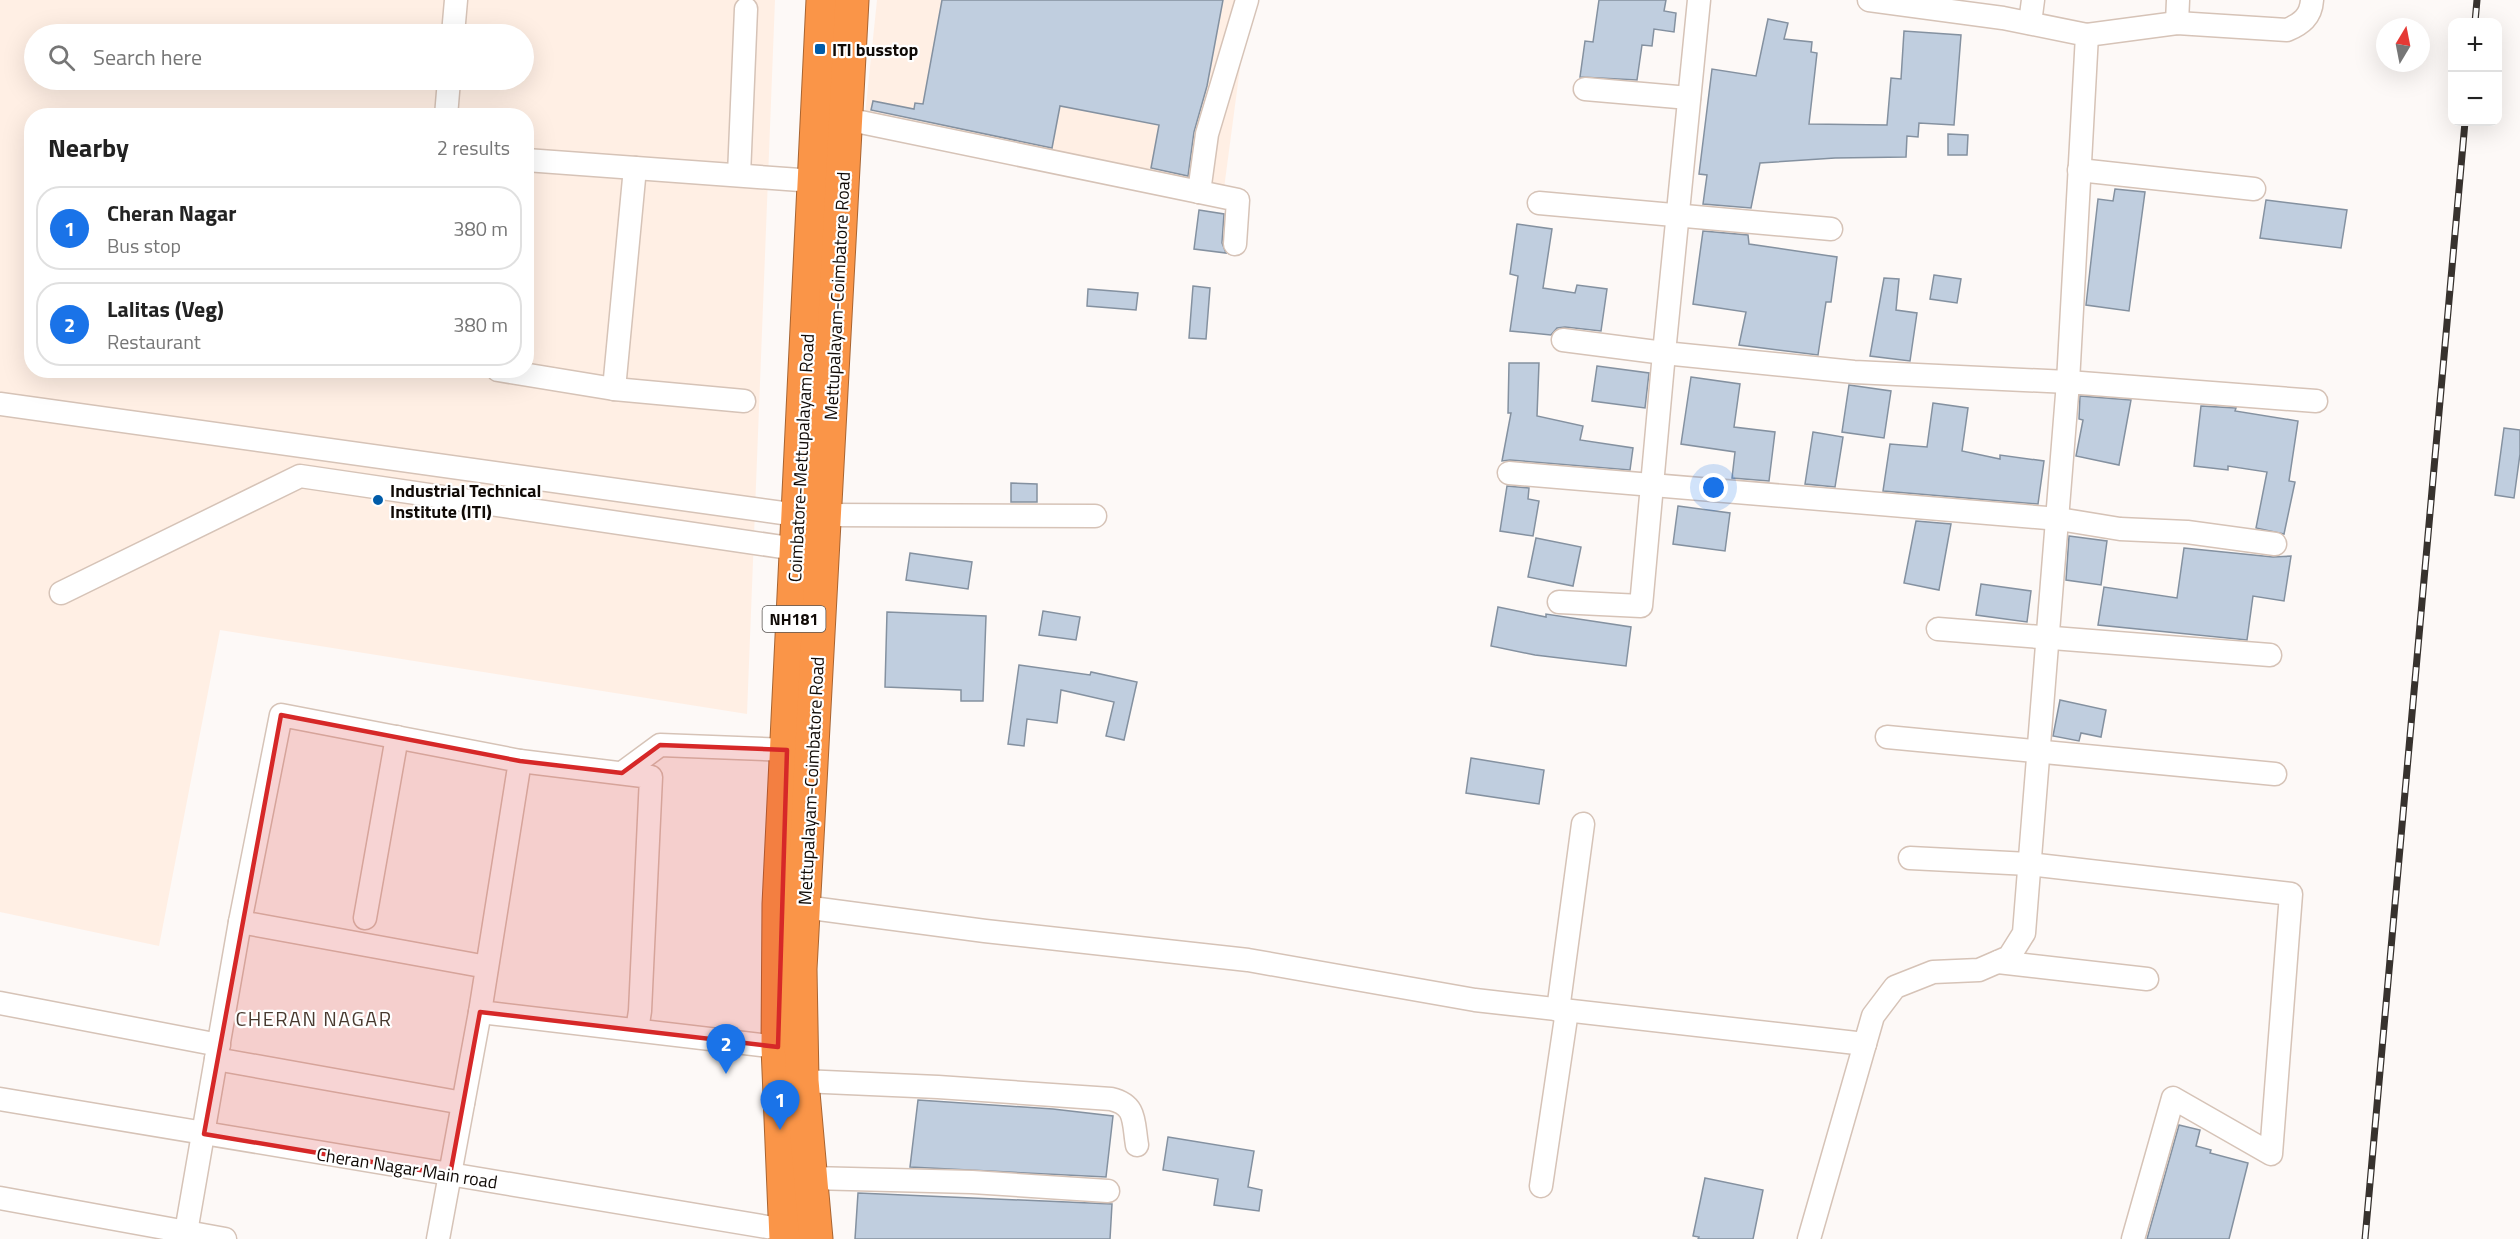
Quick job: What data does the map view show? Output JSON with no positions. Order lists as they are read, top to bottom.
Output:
{
  "streets": {
    "highway": ["Mettupalayam-Coimbatore Road", "Coimbatore-Mettupalayam Road", "NH181"],
    "street": ["Cheran Nagar Main road"]
  },
  "crossings": [
    ["Mettupalayam-Coimbatore Road", "Coimbatore-Mettupalayam Road"],
    ["Mettupalayam-Coimbatore Road", "Cheran Nagar Main road"],
    ["Coimbatore-Mettupalayam Road", "Cheran Nagar Main road"]
  ],
  "districts": ["CHERAN NAGAR"],
  "places": {
    "transit": ["ITI busstop"],
    "other": ["Industrial Technical Institute (ITI)"]
  },
  "north": "top",
  "page": {
    "map_buttons": ["+", "−"],
    "search": "Search here",
    "heading": ["Nearby", "2 results"],
    "list": [
      {
        "mark": "1",
        "name": "Cheran Nagar",
        "note": "Bus stop",
        "value": "380 m"
      },
      {
        "mark": "2",
        "name": "Lalitas (Veg)",
        "note": "Restaurant",
        "value": "380 m"
      }
    ],
    "pins": ["2", "1"]
  }
}
